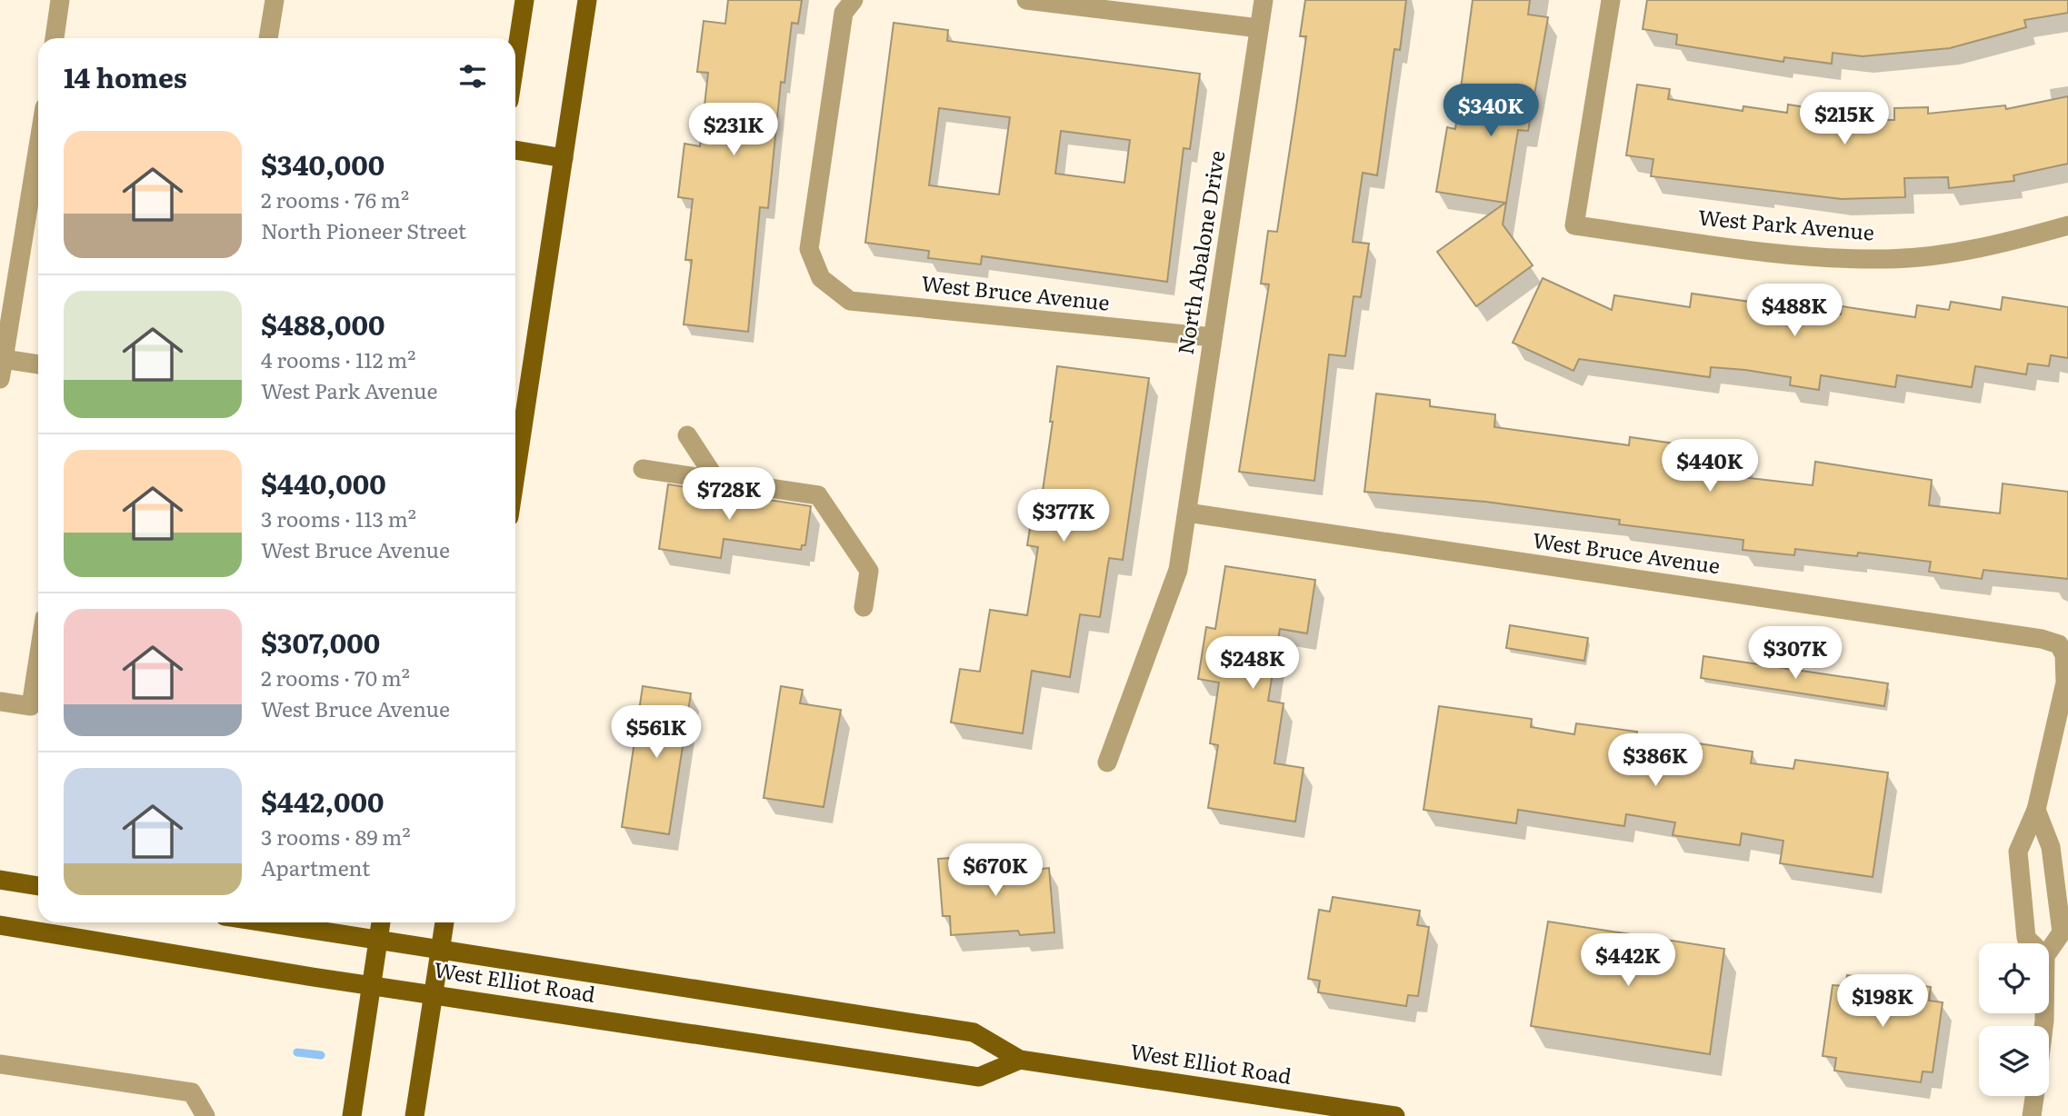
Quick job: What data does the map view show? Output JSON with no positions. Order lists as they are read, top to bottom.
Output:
{
  "streets": {
    "main road": ["West Elliot Road"],
    "street": ["West Park Avenue", "North Abalone Drive", "West Bruce Avenue"]
  },
  "crossings": [
    ["North Abalone Drive", "West Bruce Avenue"]
  ],
  "page": {
    "heading": "14 homes",
    "price": [
      "$340K",
      "$215K",
      "$231K",
      "$488K",
      "$440K",
      "$728K",
      "$377K",
      "$307K",
      "$248K",
      "$561K",
      "$386K",
      "$670K",
      "$442K",
      "$198K"
    ],
    "list": [
      {
        "name": "$340,000",
        "note": "2 rooms · 76 m² · North Pioneer Street"
      },
      {
        "name": "$488,000",
        "note": "4 rooms · 112 m² · West Park Avenue"
      },
      {
        "name": "$440,000",
        "note": "3 rooms · 113 m² · West Bruce Avenue"
      },
      {
        "name": "$307,000",
        "note": "2 rooms · 70 m² · West Bruce Avenue"
      },
      {
        "name": "$442,000",
        "note": "3 rooms · 89 m² · Apartment"
      }
    ]
  }
}
